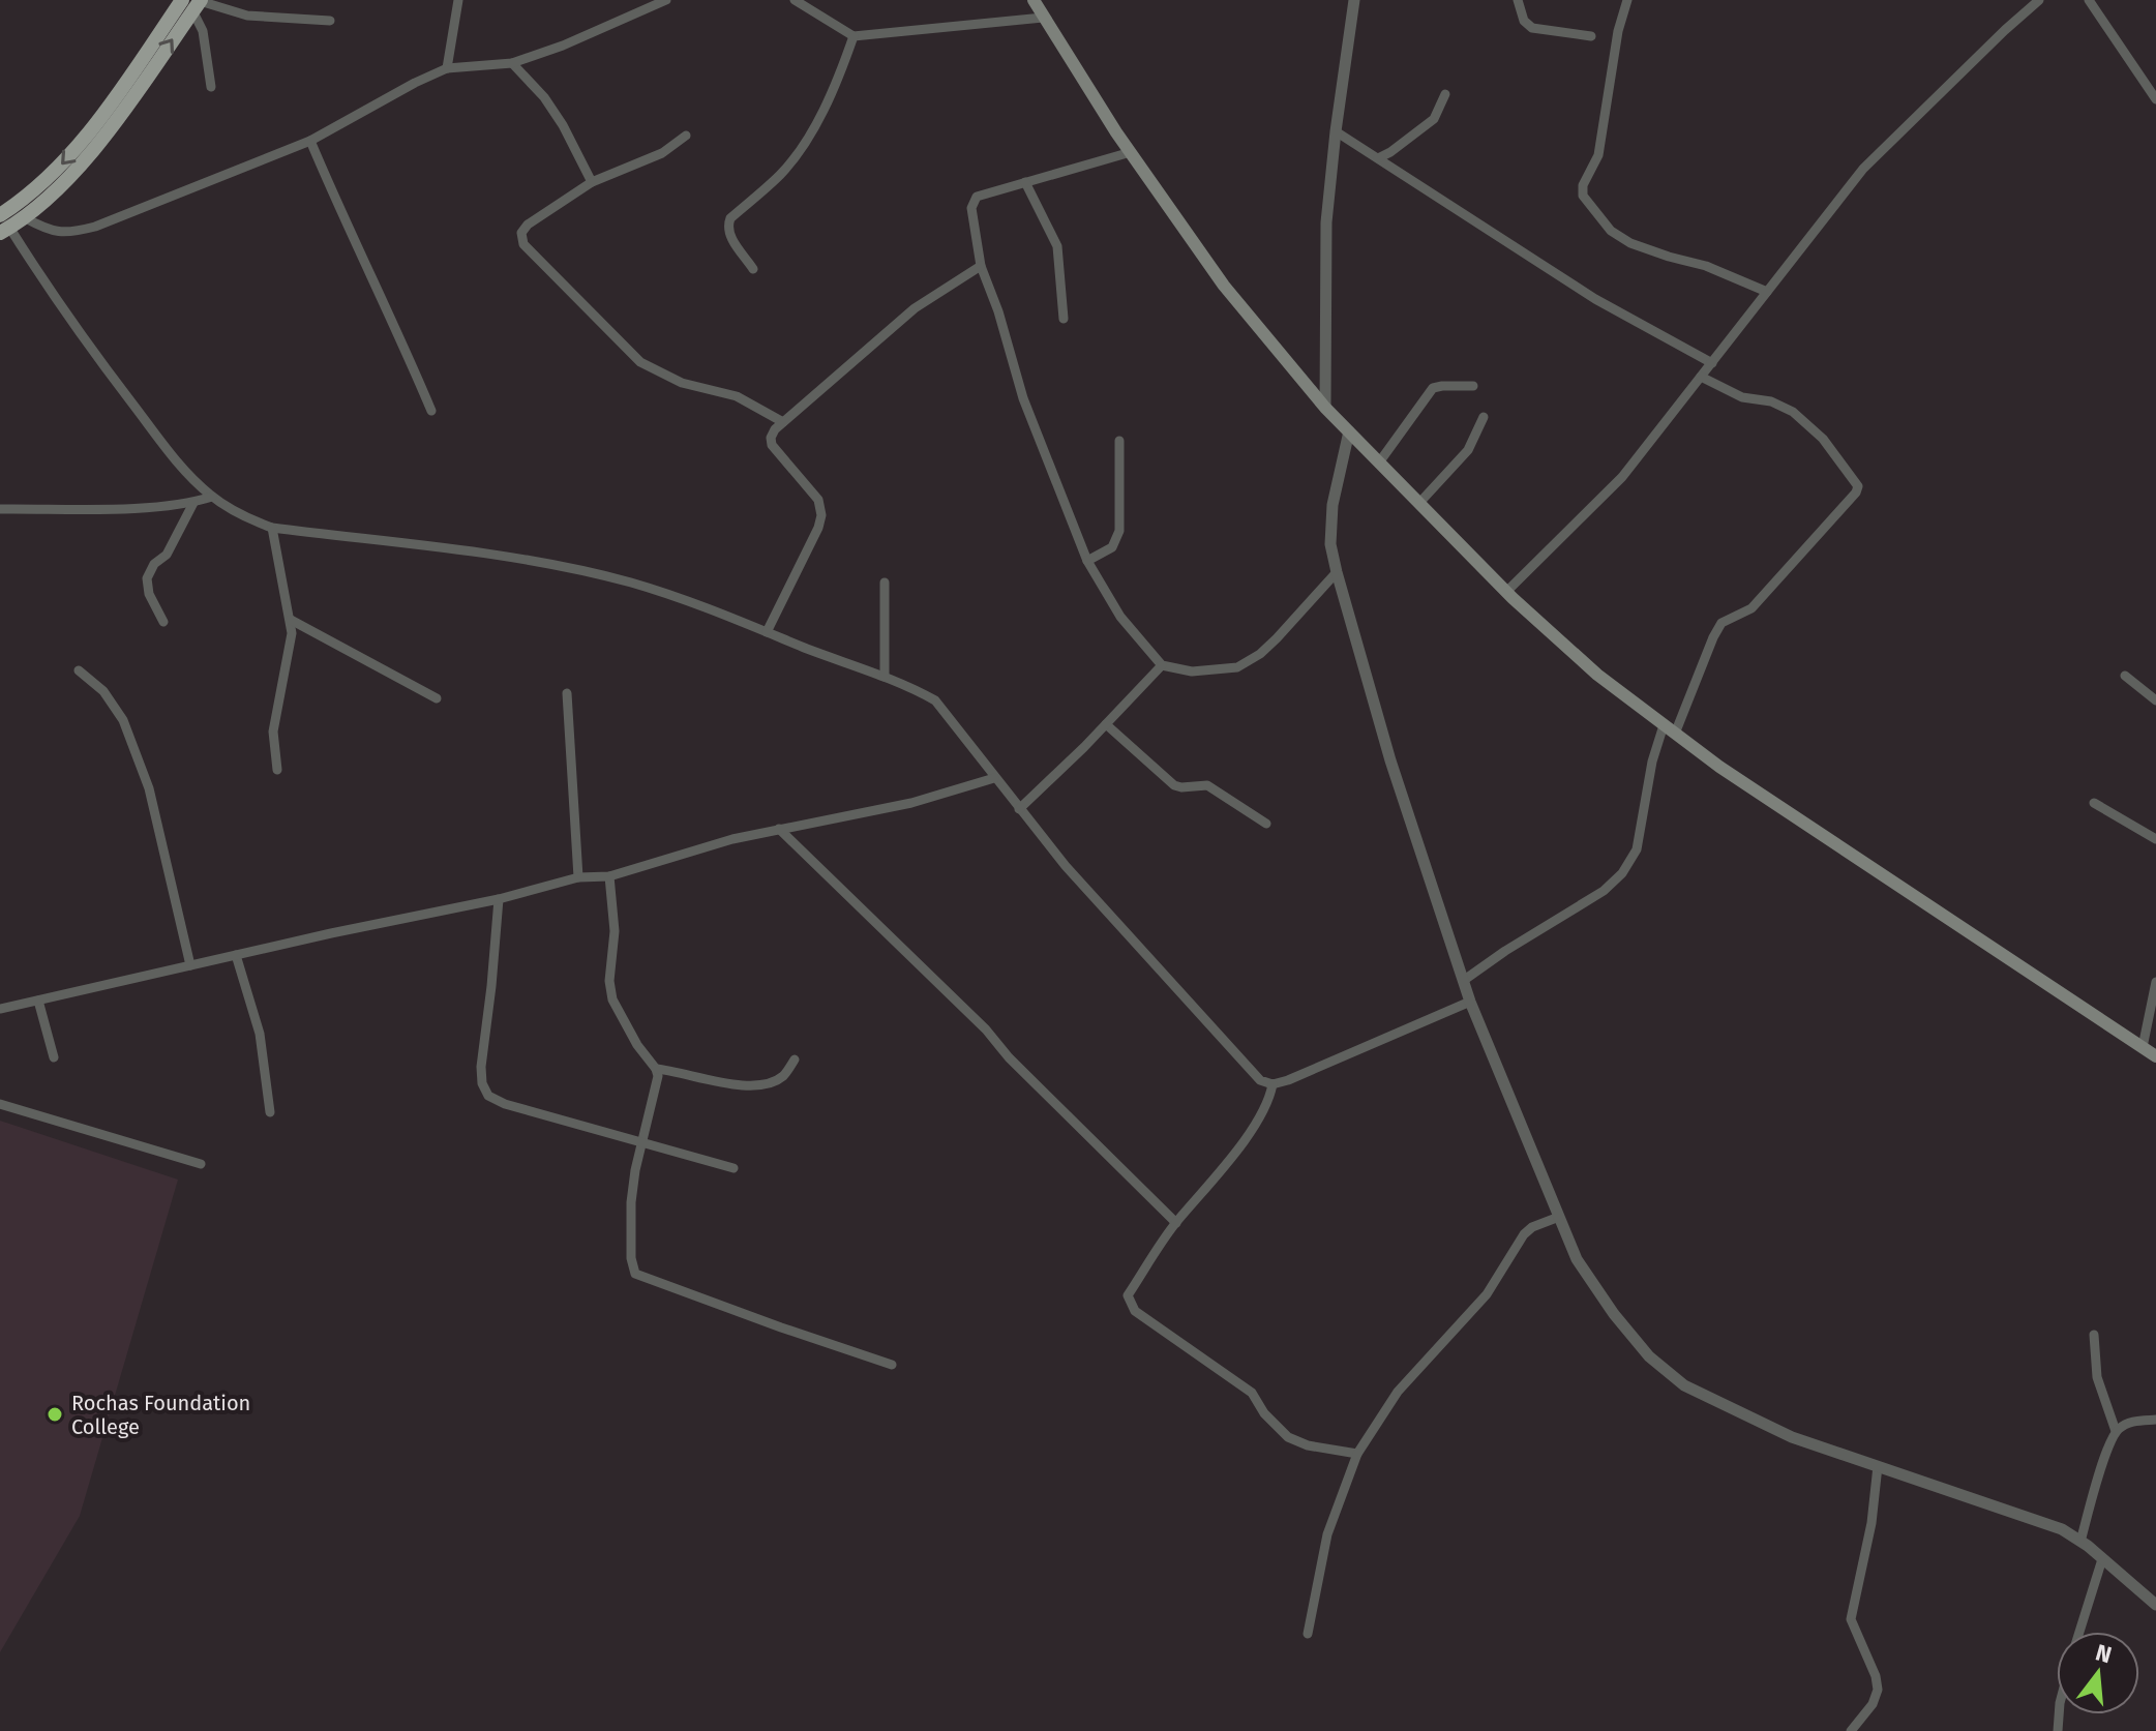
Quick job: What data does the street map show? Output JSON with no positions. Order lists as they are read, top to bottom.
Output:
{
  "places": ["Rochas Foundation College"],
  "north": "top"
}
